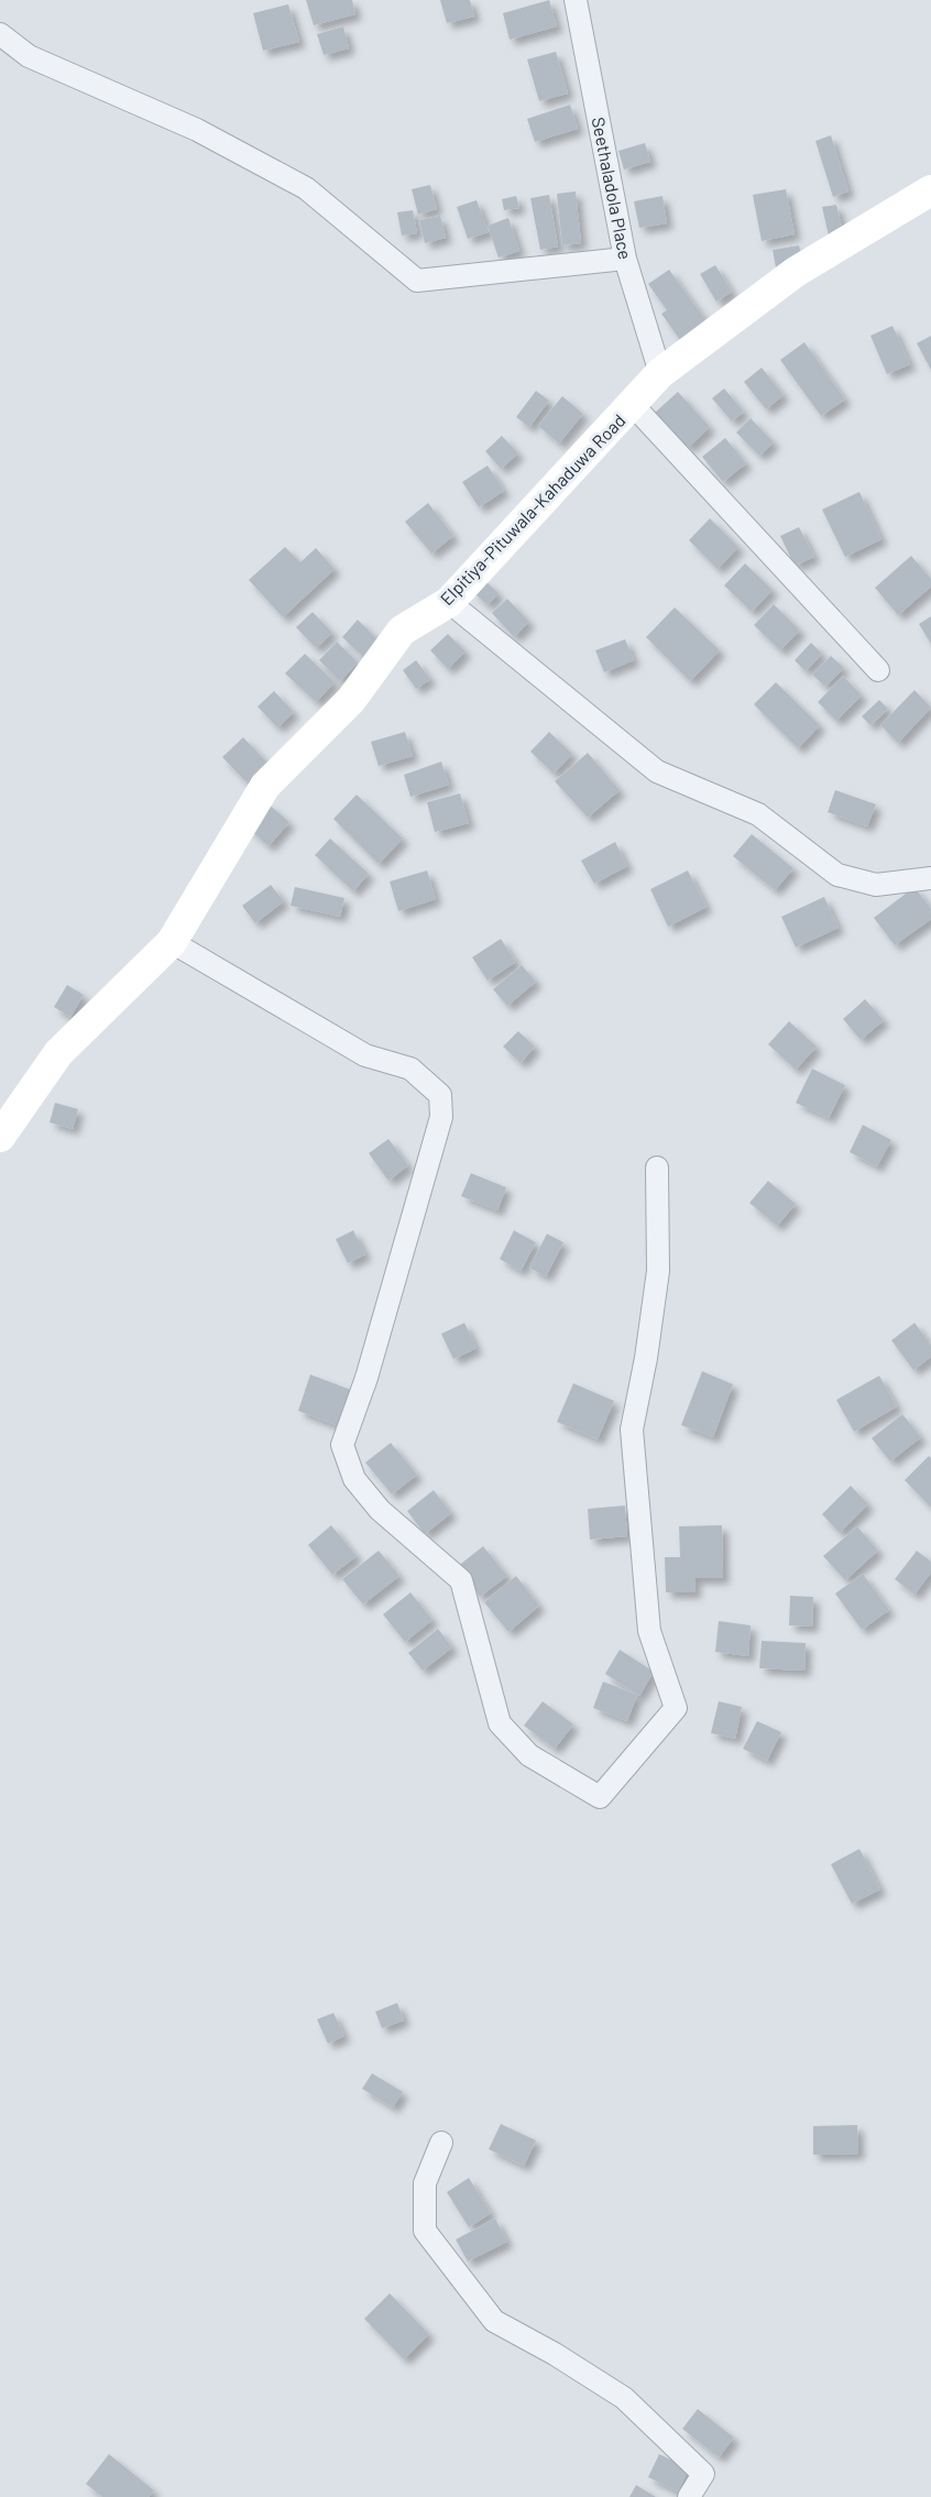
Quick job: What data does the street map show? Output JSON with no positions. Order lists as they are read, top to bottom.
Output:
{
  "streets": {
    "street": ["Seethaladola Place", "Elpitiya-Pituwala-Kahaduwa Road"]
  },
  "crossings": [
    ["Seethaladola Place", "Elpitiya-Pituwala-Kahaduwa Road"]
  ]
}
